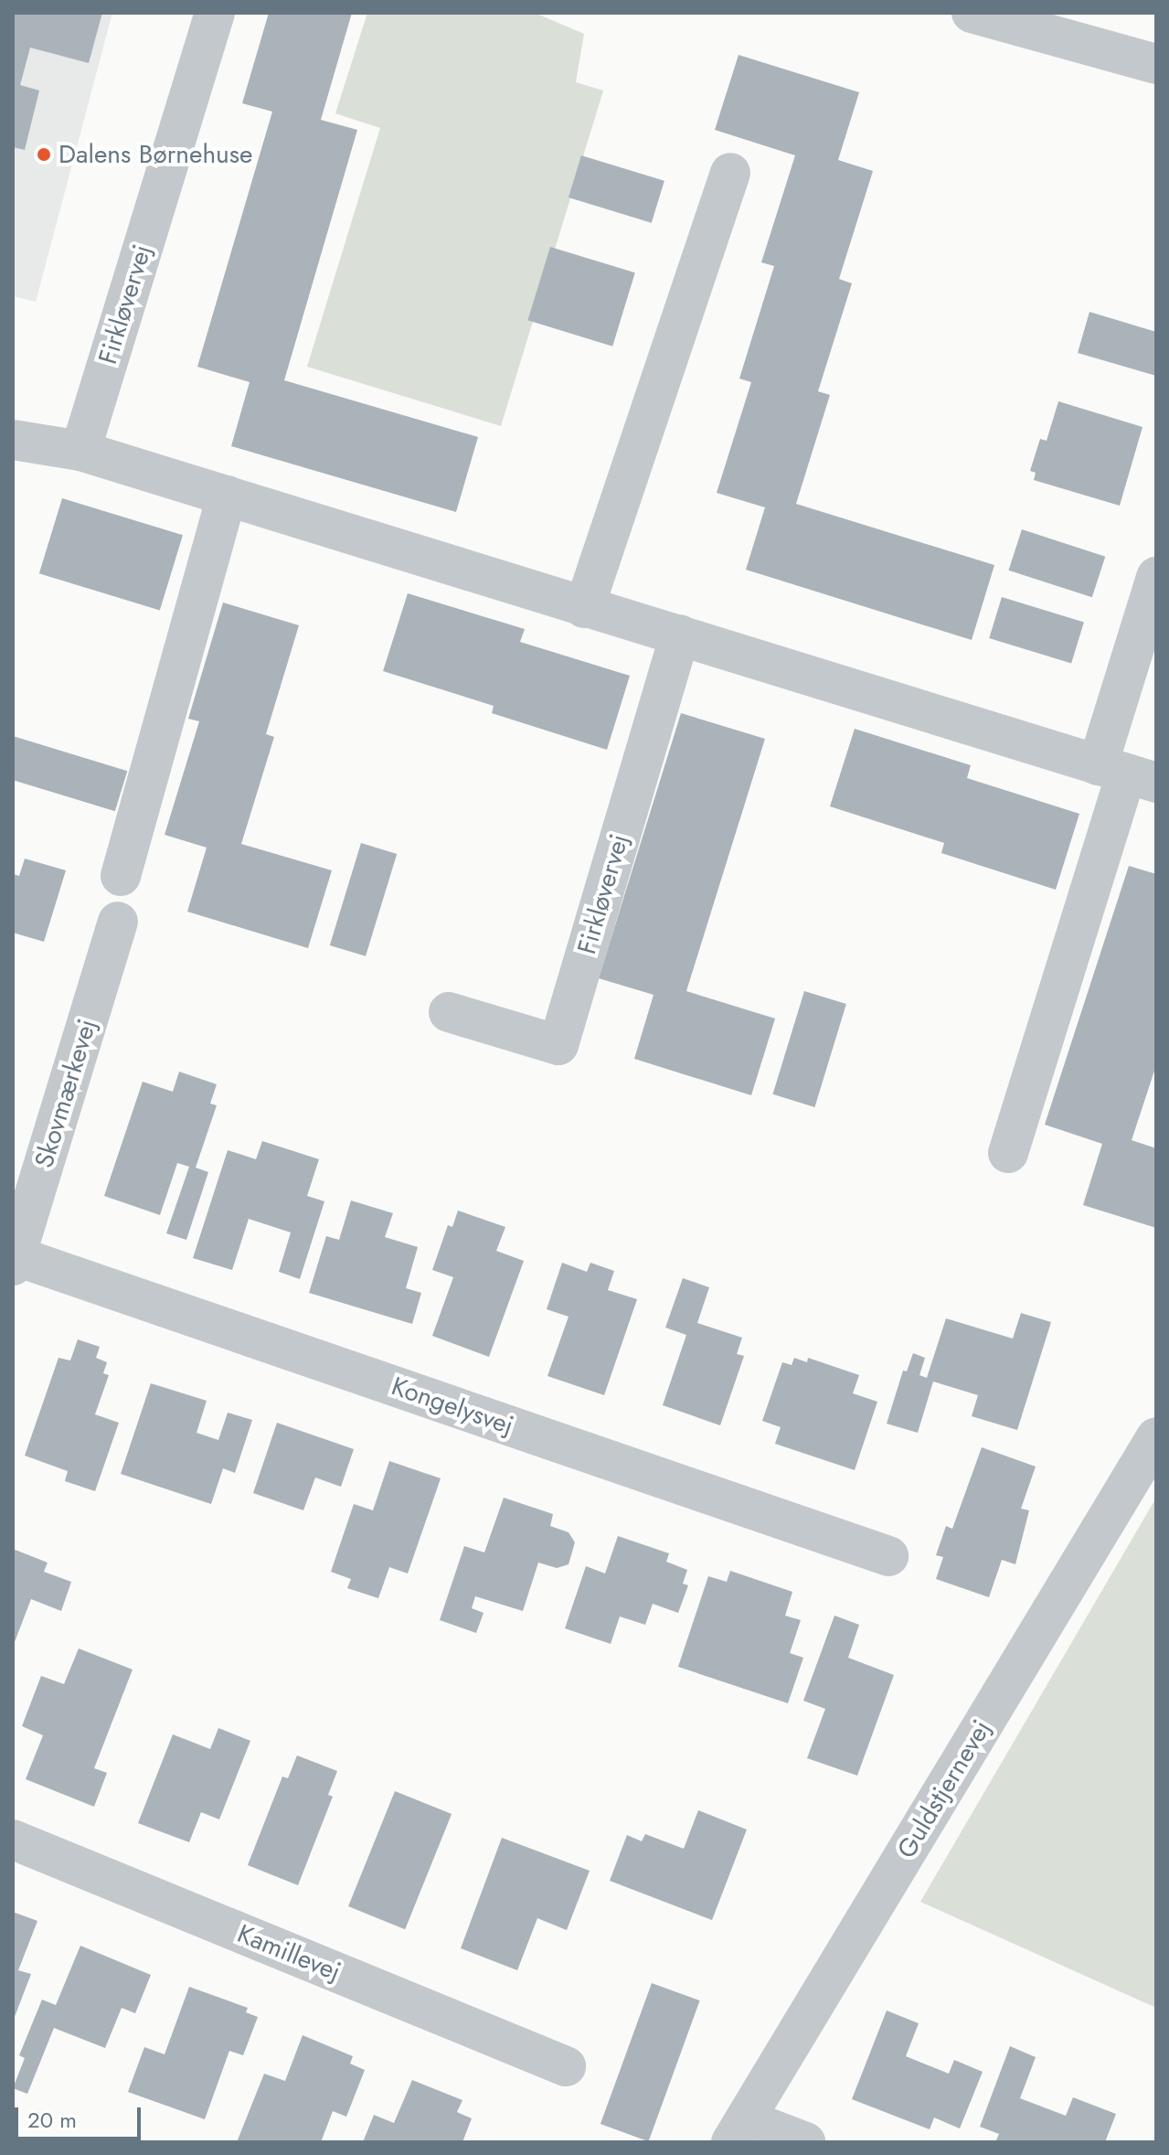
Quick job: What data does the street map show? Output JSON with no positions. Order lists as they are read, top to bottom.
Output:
{
  "streets": {
    "street": [
      "Firkløvervej",
      "Skovmærkevej",
      "Kongelysvej",
      "Guldstjernevej",
      "Kamillevej"
    ]
  },
  "crossings": [
    ["Skovmærkevej", "Kongelysvej"]
  ],
  "places": ["Dalens Børnehuse"],
  "scale_bar": "20 m"
}
